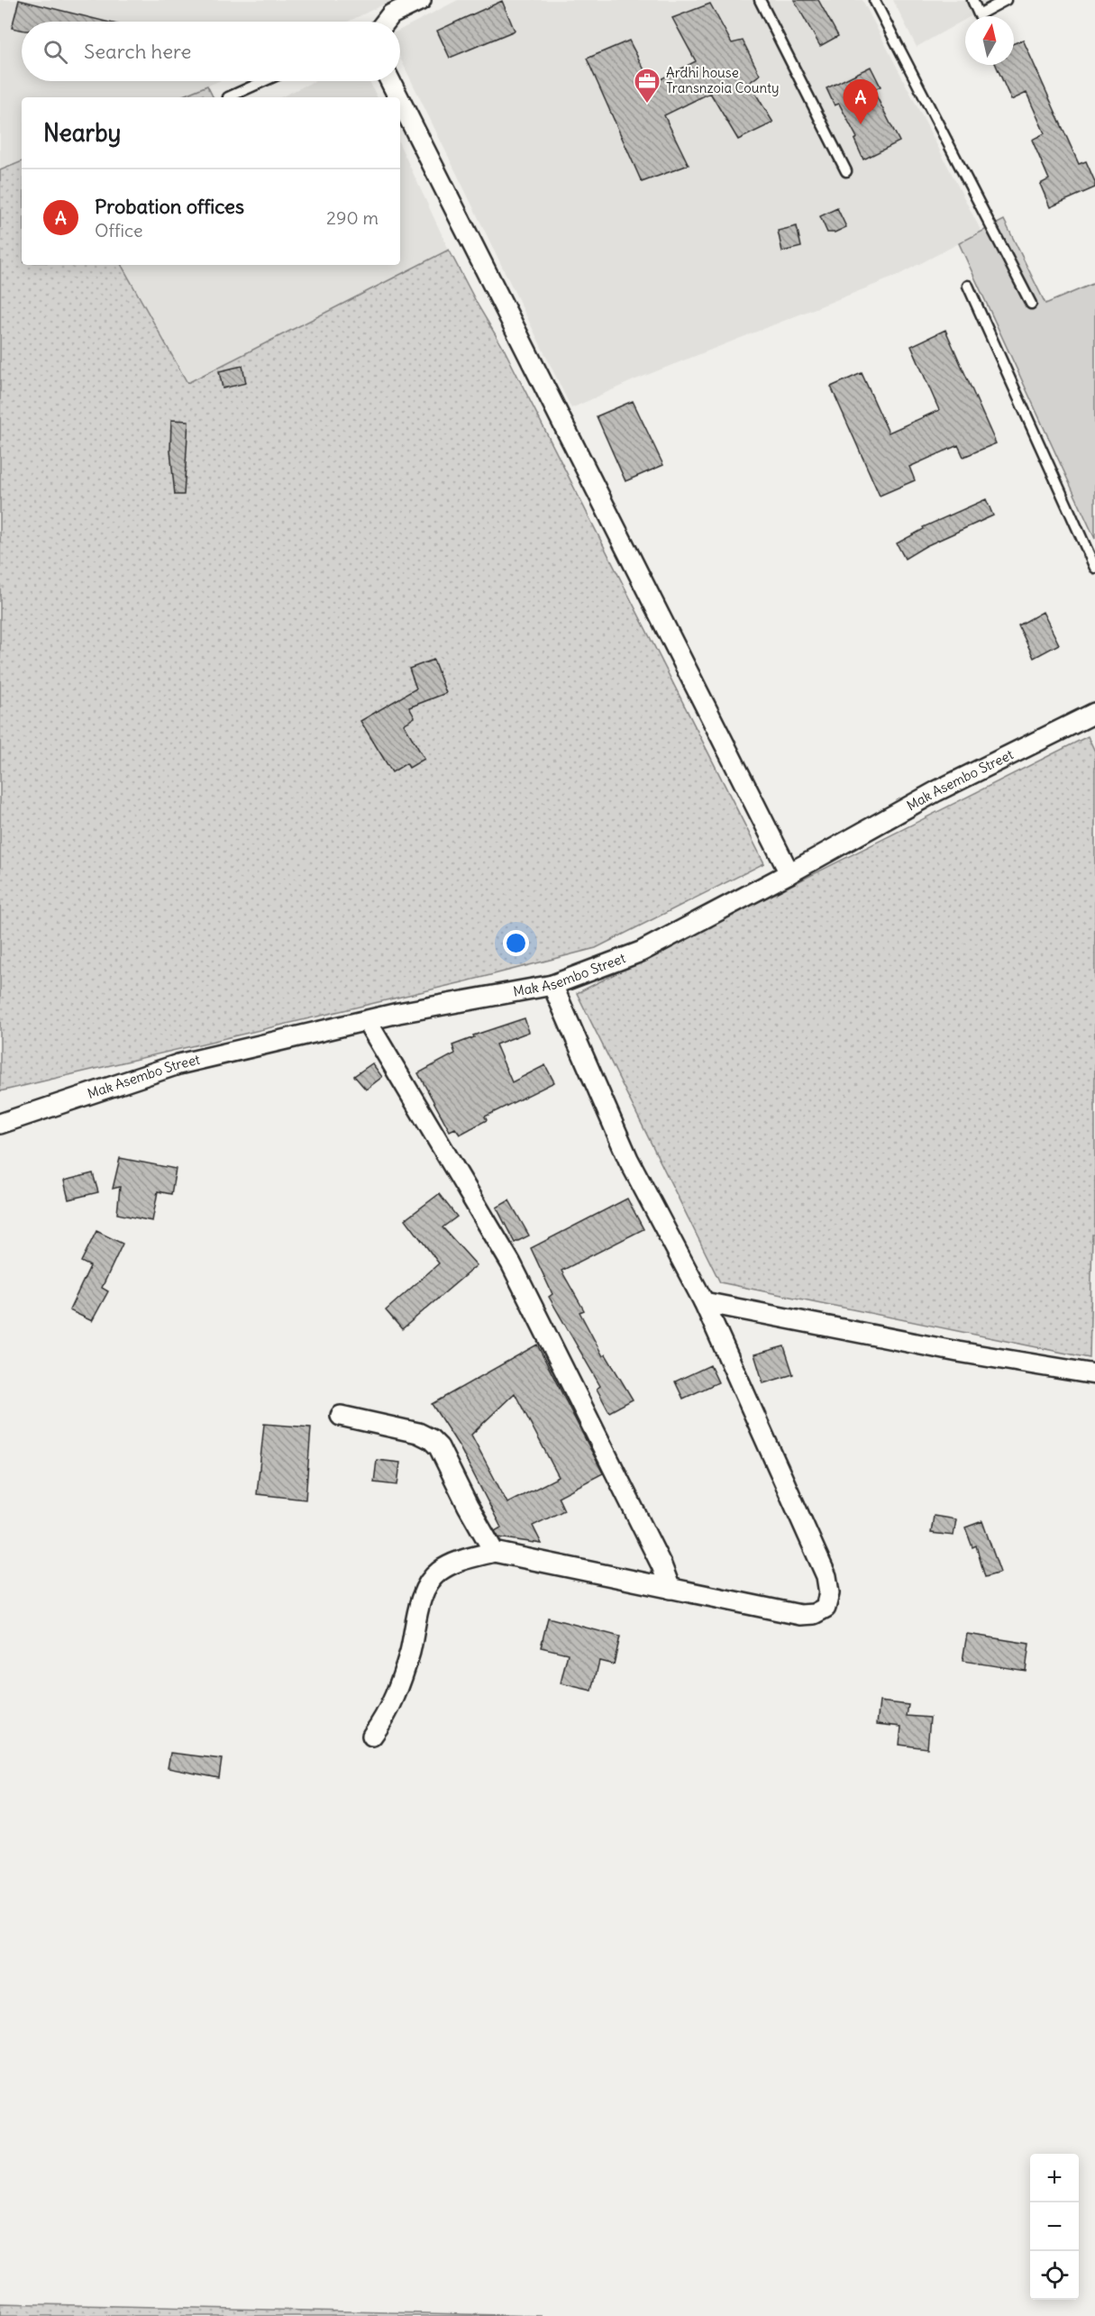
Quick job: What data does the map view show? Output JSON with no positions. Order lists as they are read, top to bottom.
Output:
{
  "streets": {
    "street": ["Mak Asembo Street"]
  },
  "places": {
    "office": ["Ardhi house Transnzoia County"]
  },
  "north": "top",
  "page": {
    "search": "Search here",
    "pins": "A",
    "heading": "Nearby",
    "list": [
      {
        "mark": "A",
        "name": "Probation offices",
        "note": "Office",
        "value": "290 m"
      }
    ],
    "map_buttons": ["+", "−"]
  }
}
